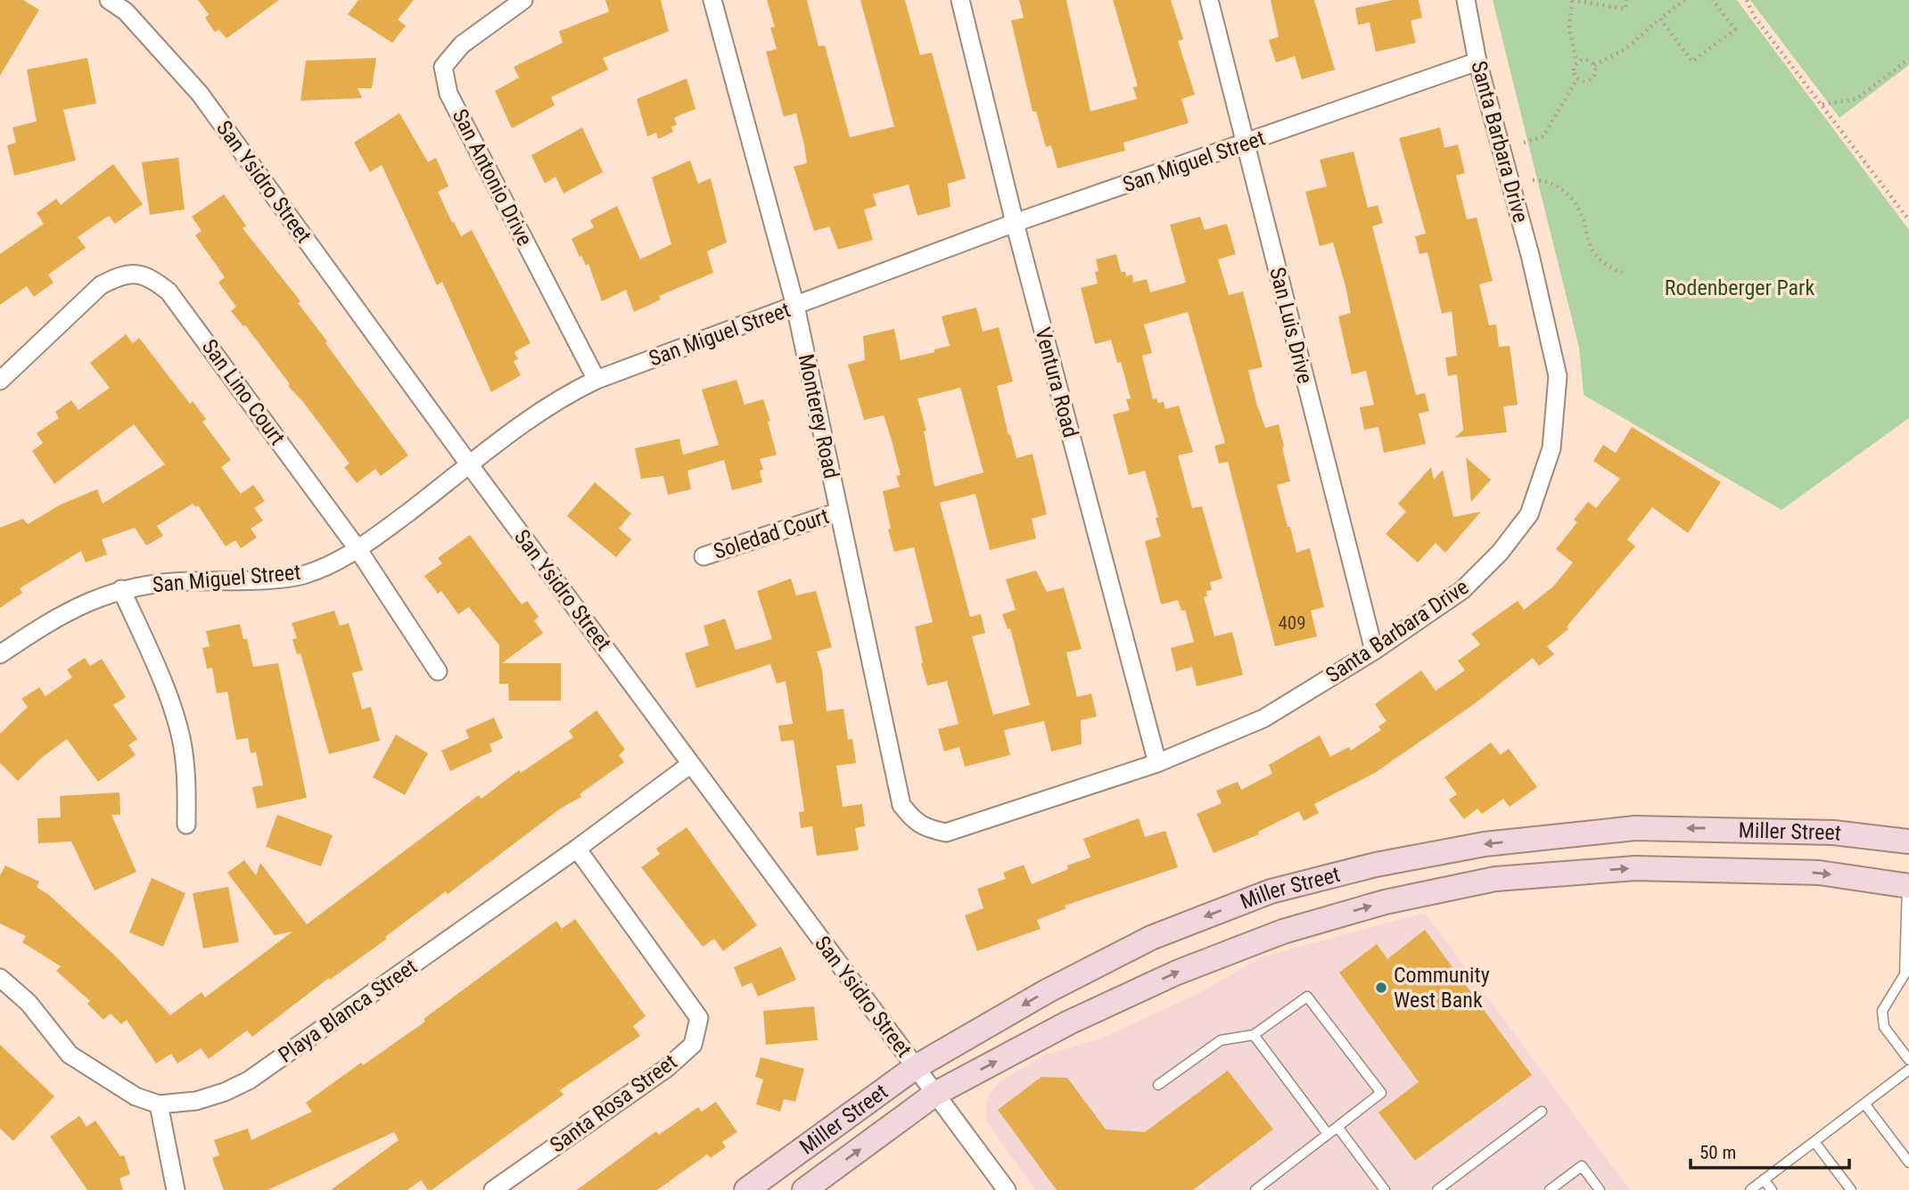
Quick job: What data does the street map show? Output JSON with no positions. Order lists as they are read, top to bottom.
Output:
{
  "streets": {
    "street": [
      "Santa Barbara Drive",
      "San Miguel Street",
      "San Antonio Drive",
      "San Ysidro Street",
      "San Luis Drive",
      "Ventura Road",
      "San Lino Court",
      "Monterey Road",
      "Soledad Court",
      "Miller Street",
      "Playa Blanca Street",
      "Santa Rosa Street"
    ]
  },
  "crossings": [
    ["Santa Barbara Drive", "San Miguel Street"],
    ["Santa Barbara Drive", "San Luis Drive"],
    ["Santa Barbara Drive", "Ventura Road"],
    ["Santa Barbara Drive", "Monterey Road"],
    ["San Miguel Street", "San Antonio Drive"],
    ["San Miguel Street", "San Ysidro Street"],
    ["San Miguel Street", "San Luis Drive"],
    ["San Miguel Street", "Ventura Road"],
    ["San Miguel Street", "San Lino Court"],
    ["San Miguel Street", "Monterey Road"],
    ["San Ysidro Street", "Miller Street"],
    ["San Ysidro Street", "Playa Blanca Street"],
    ["Monterey Road", "Soledad Court"],
    ["Playa Blanca Street", "Santa Rosa Street"]
  ],
  "parks": ["Rodenberger Park"],
  "places": ["Community West Bank"],
  "house_numbers": ["409"],
  "scale_bar": "50 m"
}
